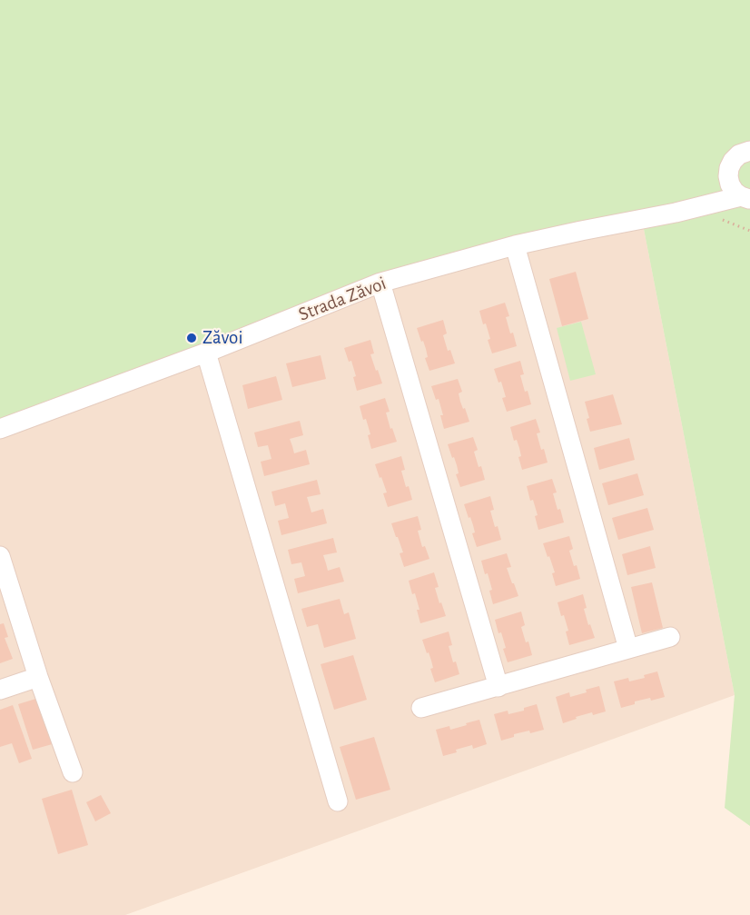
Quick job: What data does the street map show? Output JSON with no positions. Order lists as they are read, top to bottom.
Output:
{
  "streets": {
    "street": ["Strada Zăvoi"]
  },
  "places": ["Zăvoi"]
}
